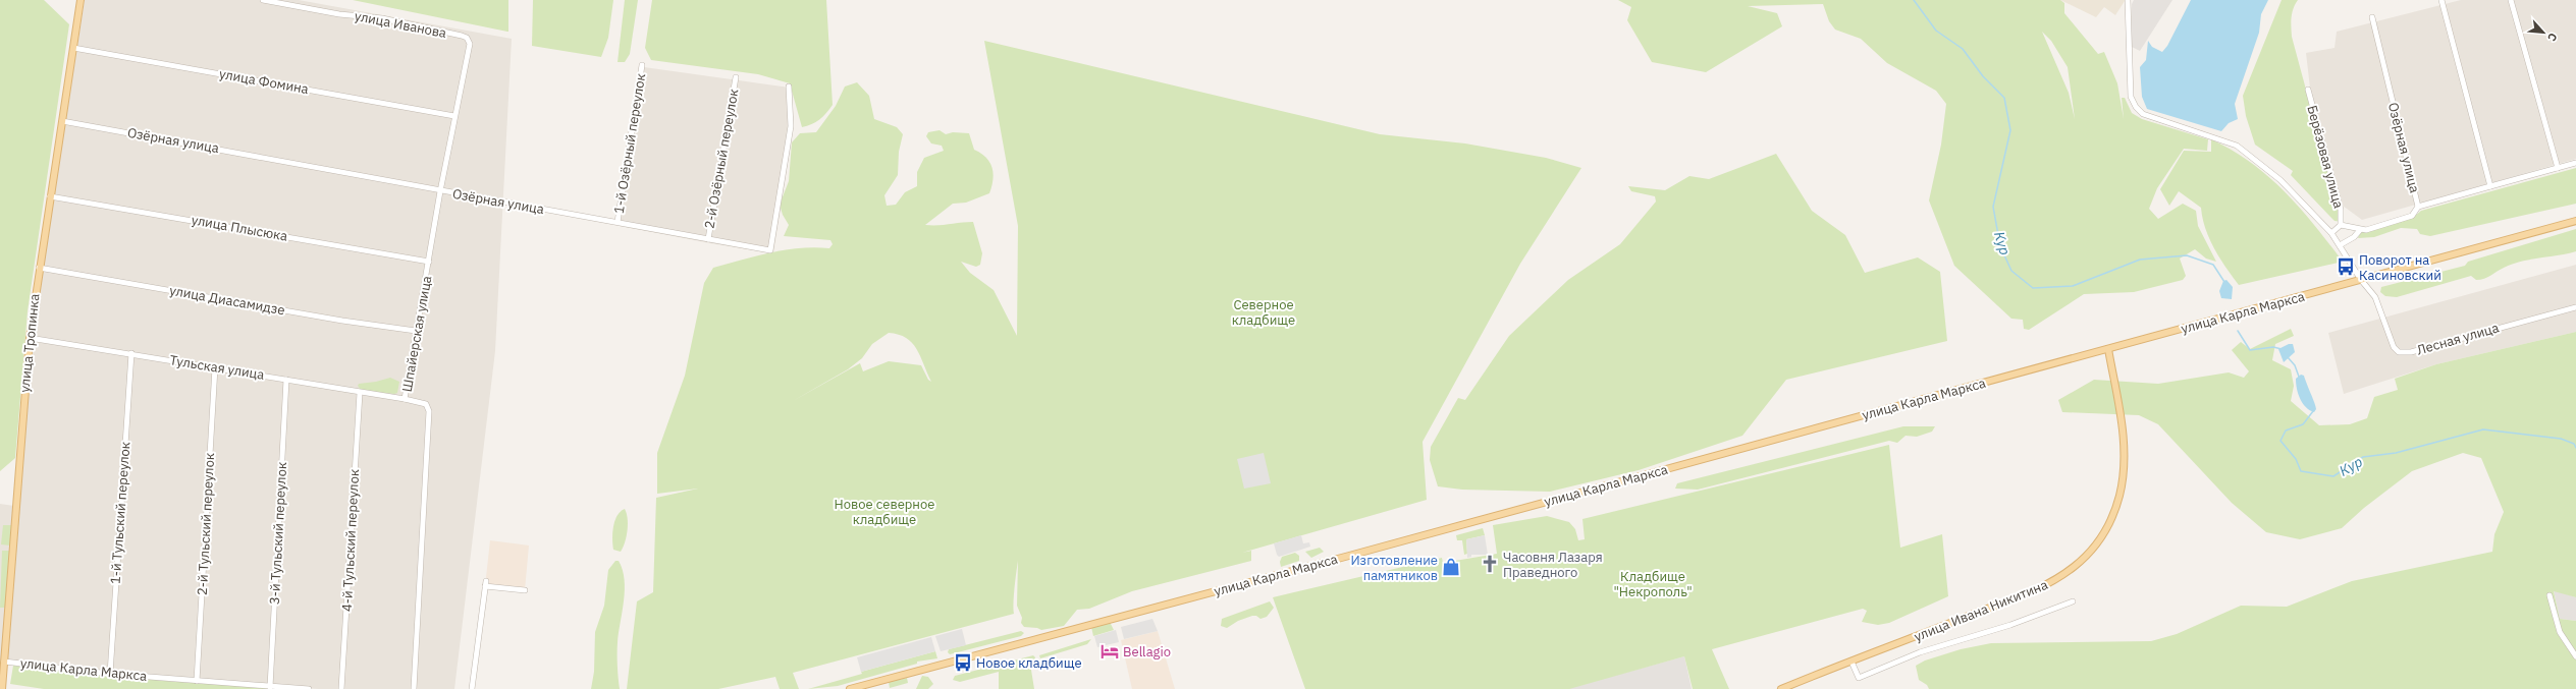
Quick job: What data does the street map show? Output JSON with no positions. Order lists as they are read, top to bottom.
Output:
{
  "streets": {
    "main road": ["улица Карла Маркса", "улица Тропинка", "улица Ивана Никитина"],
    "street": [
      "улица Иванова",
      "улица Фомина",
      "Озёрная улица",
      "1-й Озёрный переулок",
      "Берёзовая улица",
      "2-й Озёрный переулок",
      "улица Плысюка",
      "улица Диасамидзе",
      "Шпайерская улица",
      "Лесная улица",
      "Тульская улица",
      "1-й Тульский переулок",
      "2-й Тульский переулок",
      "3-й Тульский переулок",
      "4-й Тульский переулок"
    ]
  },
  "crossings": [
    ["улица Иванова", "Шпайерская улица"],
    ["улица Фомина", "Шпайерская улица"],
    ["улица Фомина", "улица Тропинка"],
    ["Озёрная улица", "1-й Озёрный переулок"],
    ["Озёрная улица", "2-й Озёрный переулок"],
    ["Озёрная улица", "Шпайерская улица"],
    ["Озёрная улица", "улица Тропинка"],
    ["улица Плысюка", "Шпайерская улица"],
    ["улица Плысюка", "улица Тропинка"],
    ["улица Диасамидзе", "Шпайерская улица"],
    ["улица Диасамидзе", "улица Тропинка"],
    ["улица Карла Маркса", "Лесная улица"],
    ["улица Карла Маркса", "улица Тропинка"],
    ["улица Карла Маркса", "1-й Тульский переулок"],
    ["улица Карла Маркса", "2-й Тульский переулок"],
    ["улица Карла Маркса", "3-й Тульский переулок"],
    ["улица Карла Маркса", "улица Ивана Никитина"],
    ["Шпайерская улица", "Тульская улица"],
    ["улица Тропинка", "Тульская улица"],
    ["Тульская улица", "1-й Тульский переулок"],
    ["Тульская улица", "2-й Тульский переулок"],
    ["Тульская улица", "3-й Тульский переулок"],
    ["Тульская улица", "4-й Тульский переулок"]
  ],
  "water": ["Кур"],
  "parks": ["Северное кладбище", "Новое северное кладбище", "Кладбище \"Некрополь\""],
  "places": {
    "bus stop": ["Поворот на Касиновский", "Новое кладбище"],
    "church": ["Часовня Лазаря Праведного"],
    "shop": ["Изготовление памятников"],
    "hotel": ["Bellagio"]
  },
  "north": "bottom right"
}
